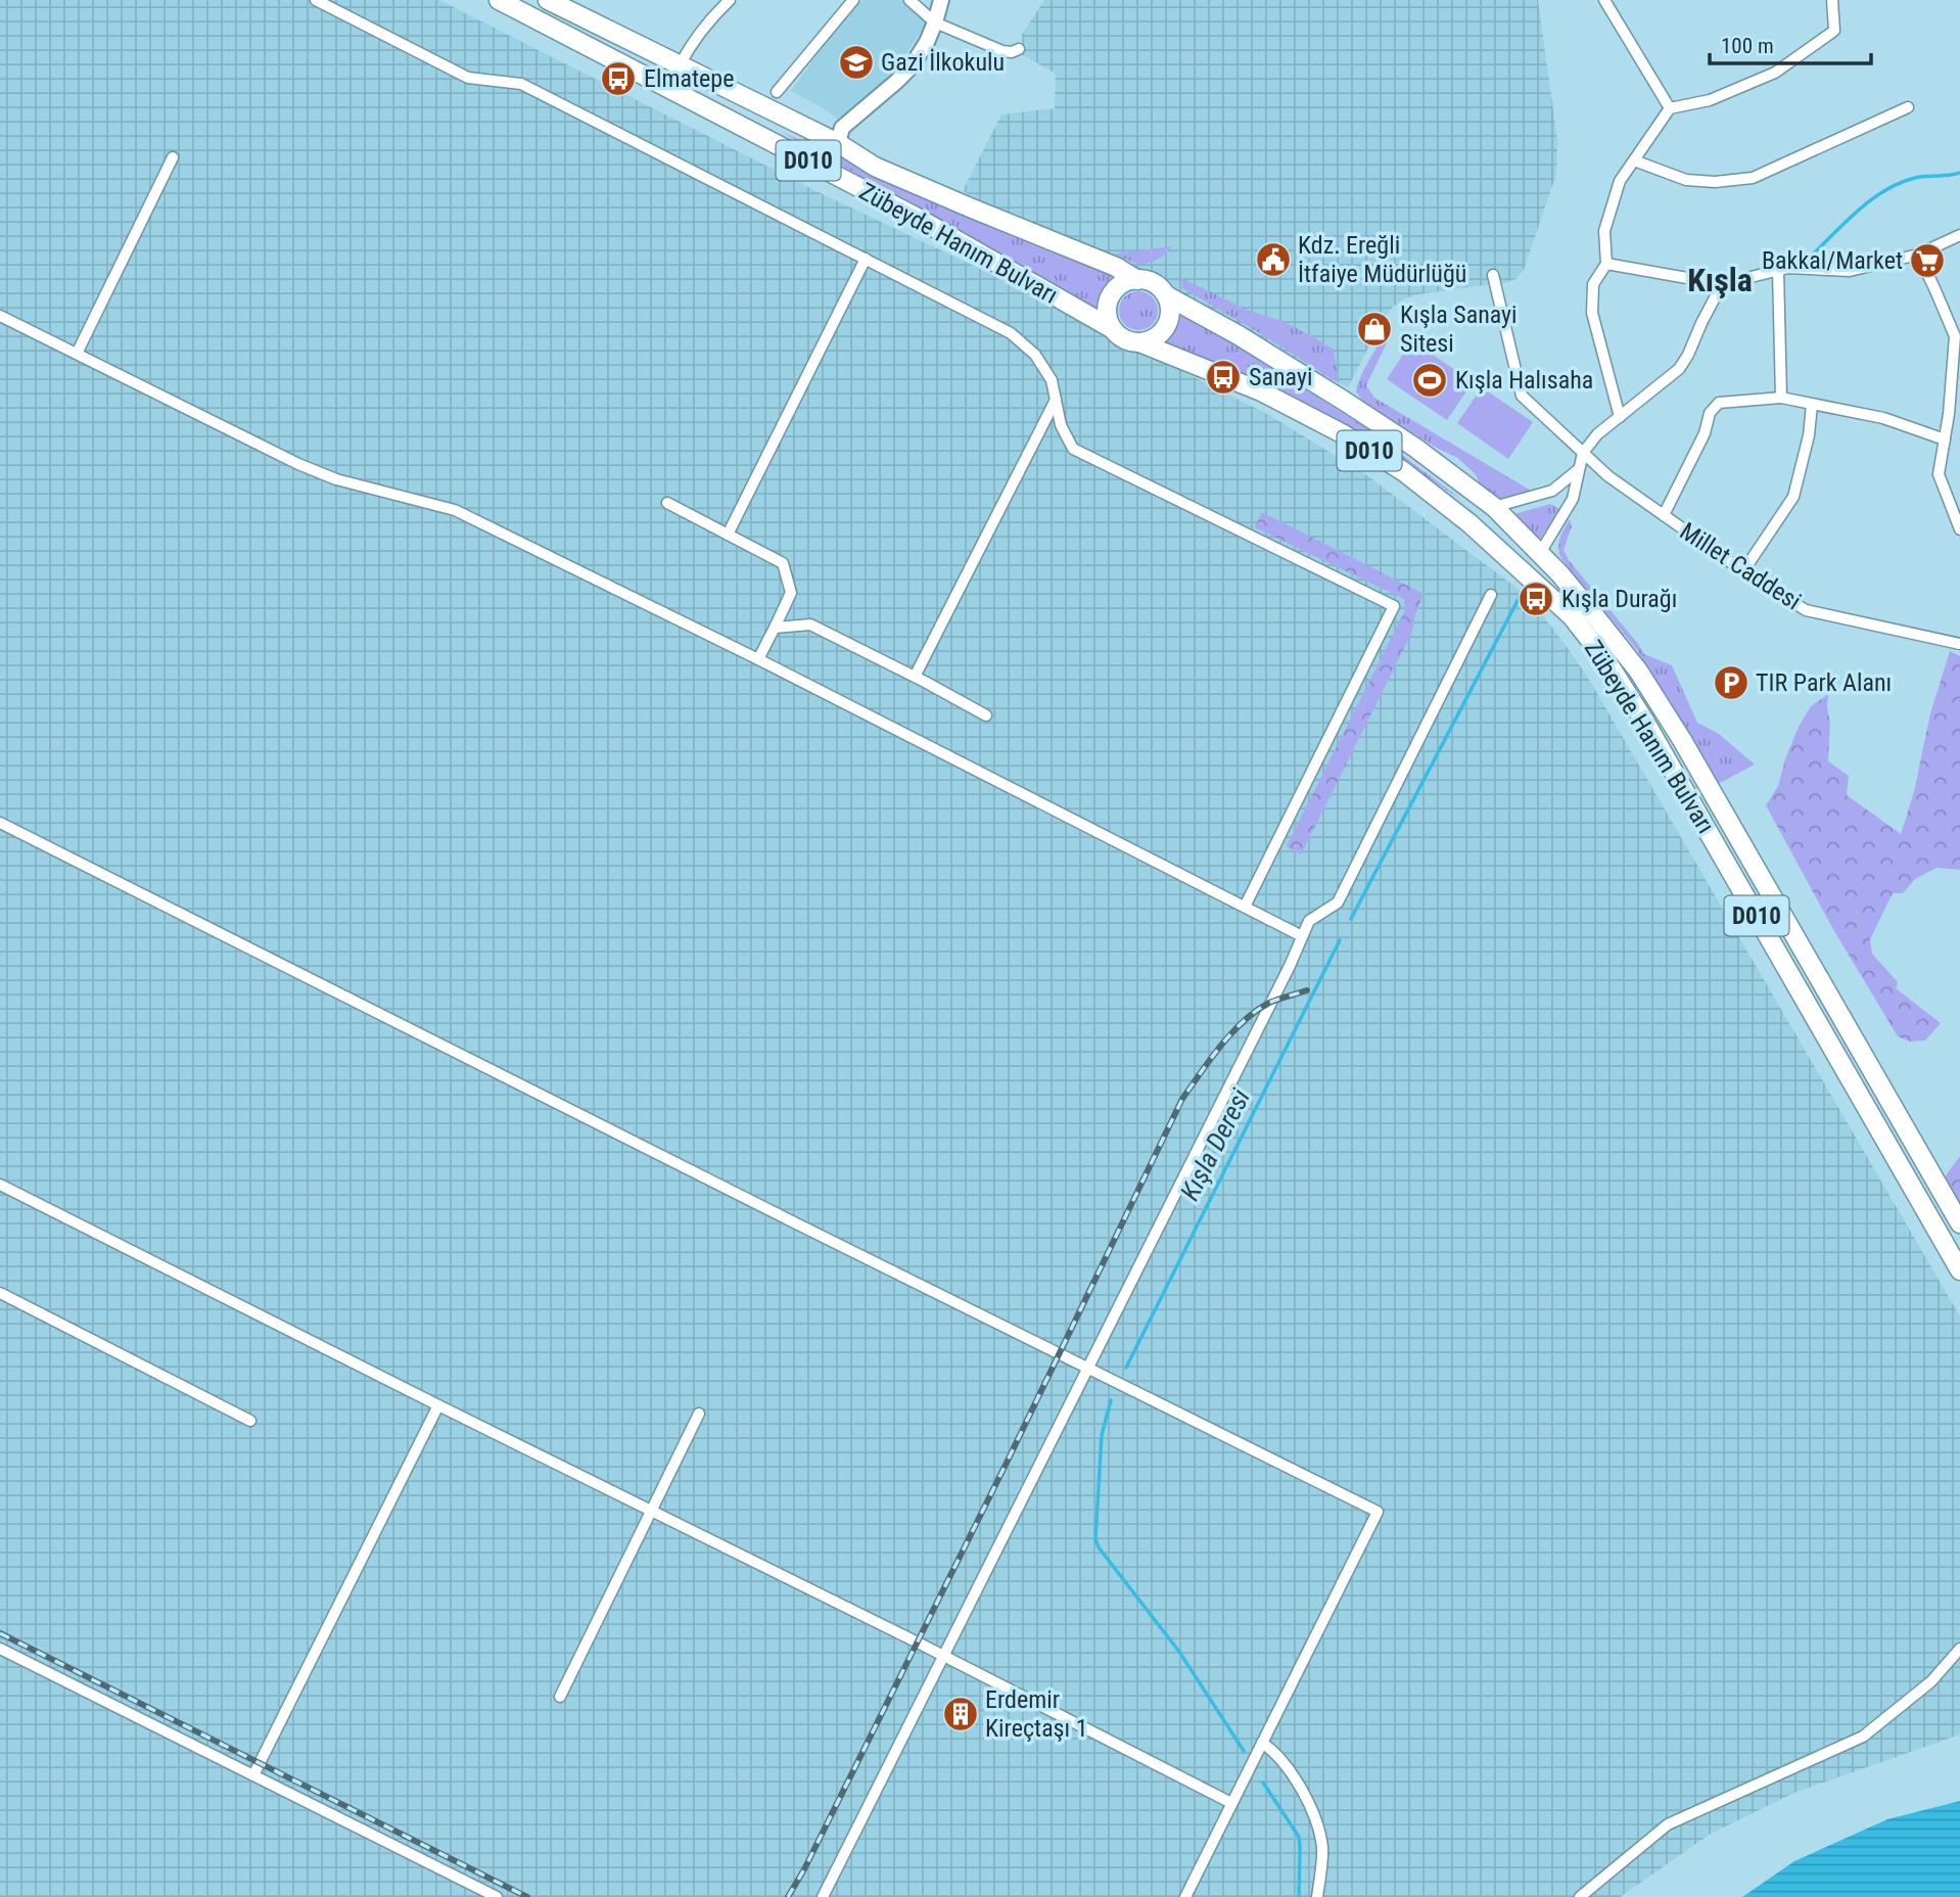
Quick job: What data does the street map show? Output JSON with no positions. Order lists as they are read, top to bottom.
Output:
{
  "streets": {
    "highway": ["D010", "Zübeyde Hanım Bulvarı"],
    "street": ["Millet Caddesi"]
  },
  "districts": ["Kışla"],
  "water": ["Kışla Deresi"],
  "places": {
    "school or university": ["Gazi İlkokulu"],
    "bus stop": ["Elmatepe", "Sanayi", "Kışla Durağı"],
    "public building": ["Kdz. Ereğli İtfaiye Müdürlüğü"],
    "supermarket": ["Bakkal/Market"],
    "shop": ["Kışla Sanayi Sitesi"],
    "sports": ["Kışla Halısaha"],
    "parking": ["TIR Park Alanı"],
    "building": ["Erdemir Kireçtaşı 1"]
  },
  "scale_bar": "100 m"
}
